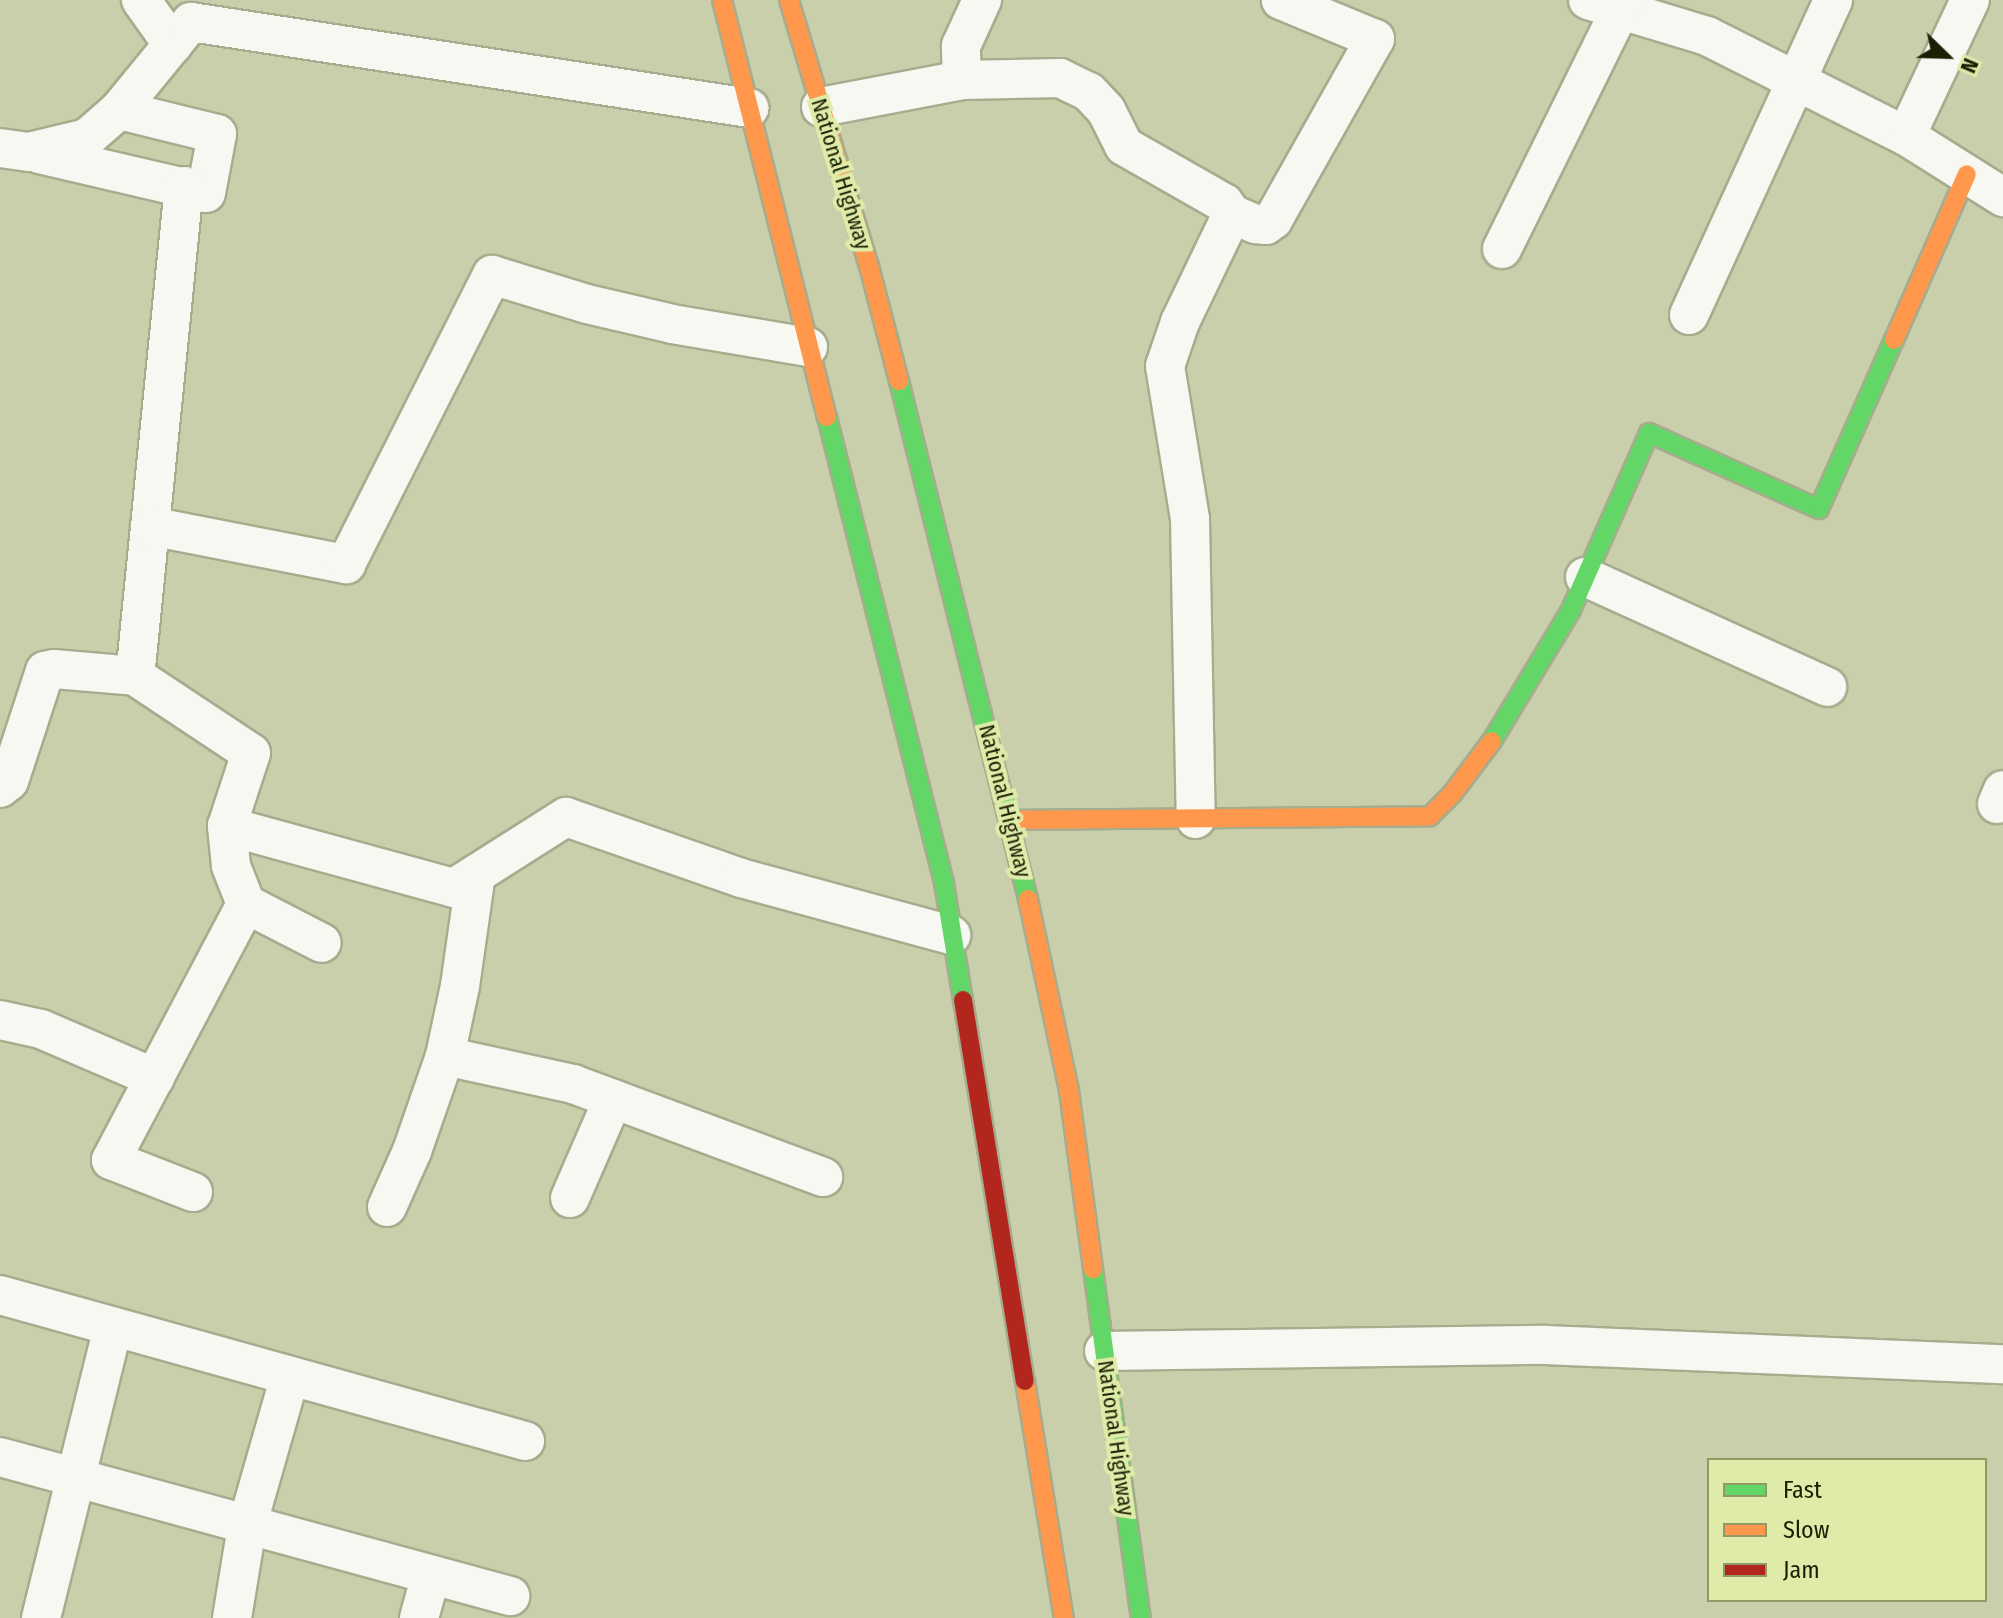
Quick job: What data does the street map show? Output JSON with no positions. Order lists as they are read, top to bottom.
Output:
{
  "streets": {
    "main road": ["National Highway"]
  },
  "legend": ["Fast", "Slow", "Jam"],
  "north": "bottom right"
}
